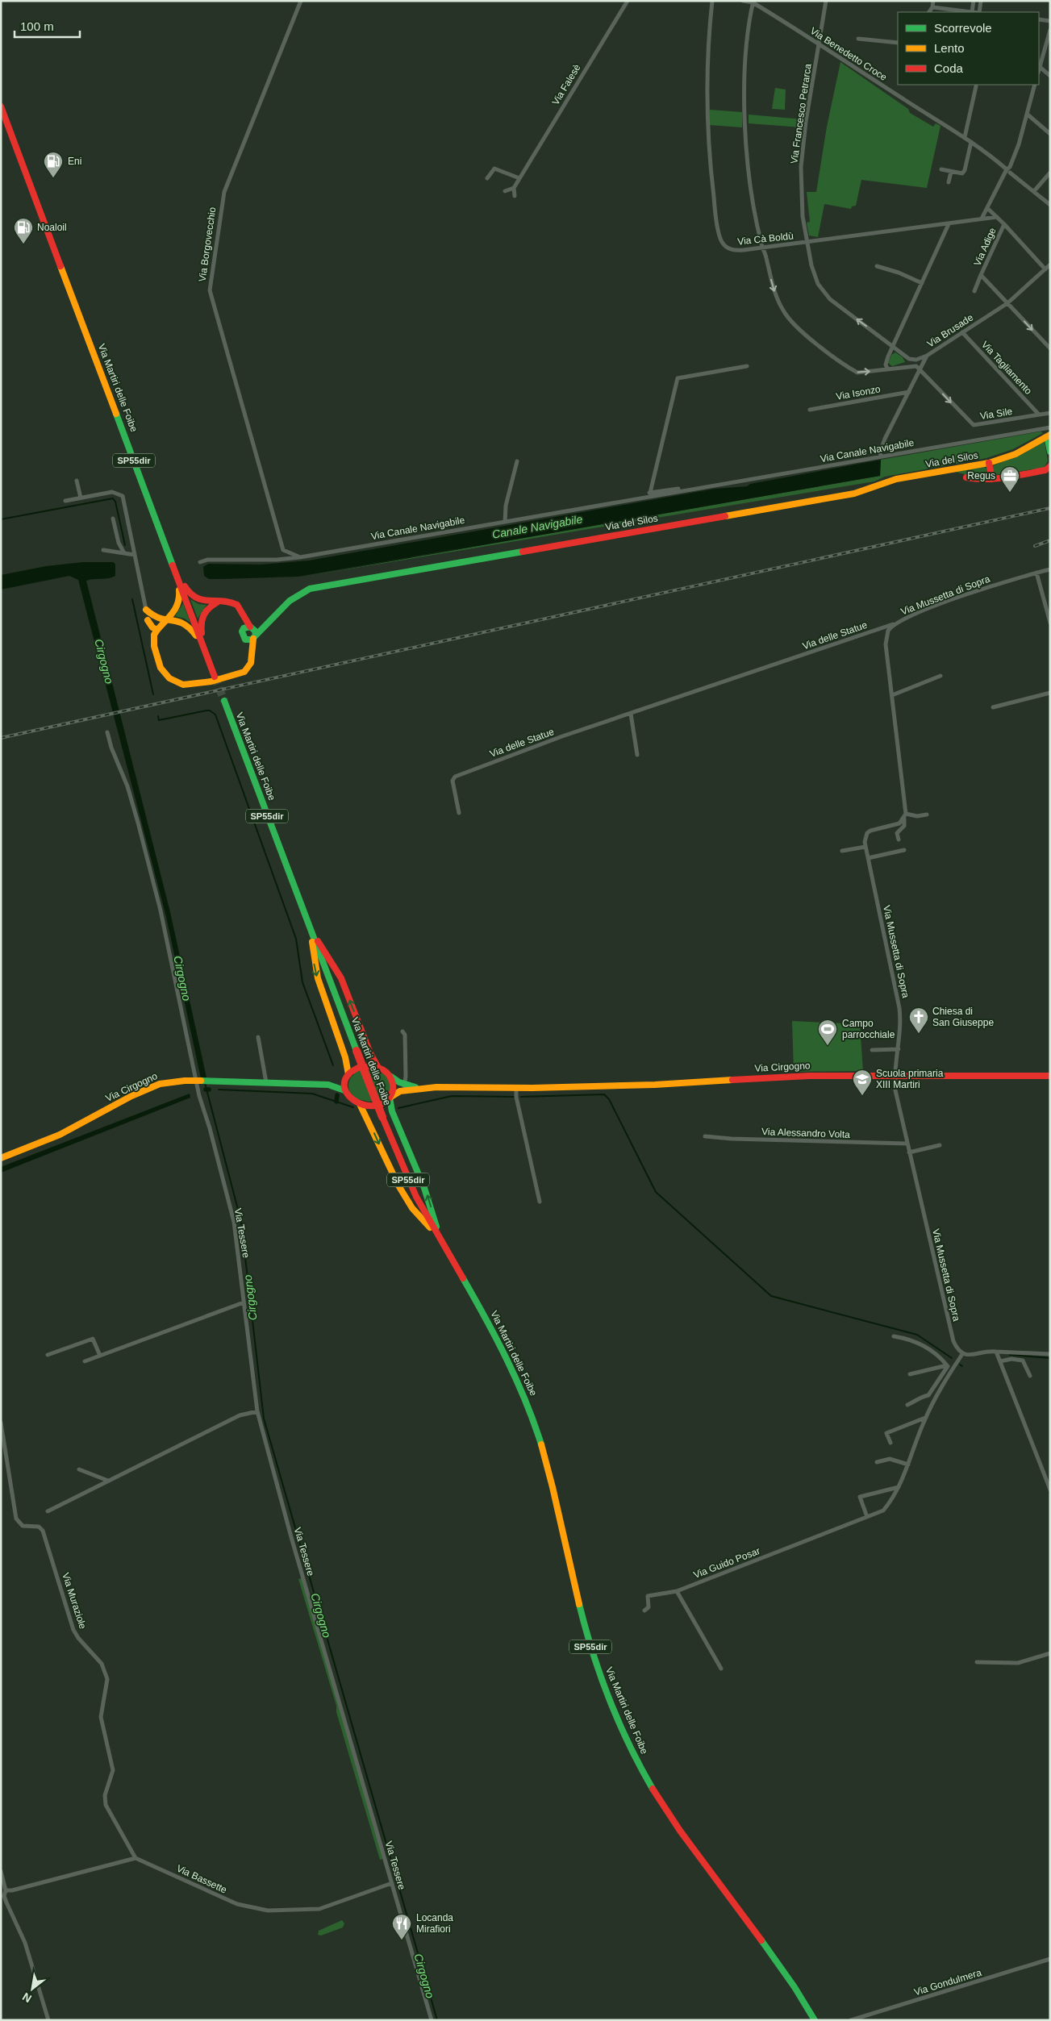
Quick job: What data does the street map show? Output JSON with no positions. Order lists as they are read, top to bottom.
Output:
{
  "streets": {
    "main road": [
      "Via Martiri delle Foibe",
      "Via del Silos",
      "SP55dir",
      "Via Cirgogno"
    ],
    "street": [
      "Via Benedetto Croce",
      "Via Falesè",
      "Via Francesco Petrarca",
      "Via Cà Boldù",
      "Via Borgovecchio",
      "Via Adige",
      "Via Brusade",
      "Via Tagliamento",
      "Via Isonzo",
      "Via Sile",
      "Via Canale Navigabile",
      "Via Mussetta di Sopra",
      "Via delle Statue",
      "Via Alessandro Volta",
      "Via Tessere",
      "Via Guido Posar",
      "Via Muraziole",
      "Via Bassette",
      "Via Gondulmera"
    ]
  },
  "crossings": [
    ["Via Benedetto Croce", "Via Francesco Petrarca"],
    ["Via Francesco Petrarca", "Via Cà Boldù"],
    ["Via Cà Boldù", "Via Adige"],
    ["Via Adige", "Via Brusade"],
    ["Via Brusade", "Via Tagliamento"],
    ["Via Brusade", "Via Isonzo"],
    ["Via Brusade", "Via Sile"],
    ["Via Brusade", "Via Canale Navigabile"],
    ["Via Tagliamento", "Via Sile"],
    ["Via Mussetta di Sopra", "Via delle Statue"],
    ["Via Mussetta di Sopra", "Via Cirgogno"],
    ["Via Mussetta di Sopra", "Via Alessandro Volta"],
    ["Via Mussetta di Sopra", "Via Guido Posar"],
    ["Via Cirgogno", "Via Tessere"],
    ["Via Tessere", "Via Bassette"],
    ["Via Muraziole", "Via Bassette"]
  ],
  "one_way": ["Via Sile"],
  "water": ["Canale Navigabile", "Cirgogno"],
  "places": {
    "fuel station": ["Eni", "Noaloil"],
    "office": ["Regus"],
    "church": ["Chiesa di San Giuseppe"],
    "sports": ["Campo parrocchiale"],
    "school or university": ["Scuola primaria XIII Martiri"],
    "restaurant": ["Locanda Mirafiori"]
  },
  "legend": ["Scorrevole", "Lento", "Coda"],
  "scale_bar": "100 m",
  "north": "bottom left"
}
